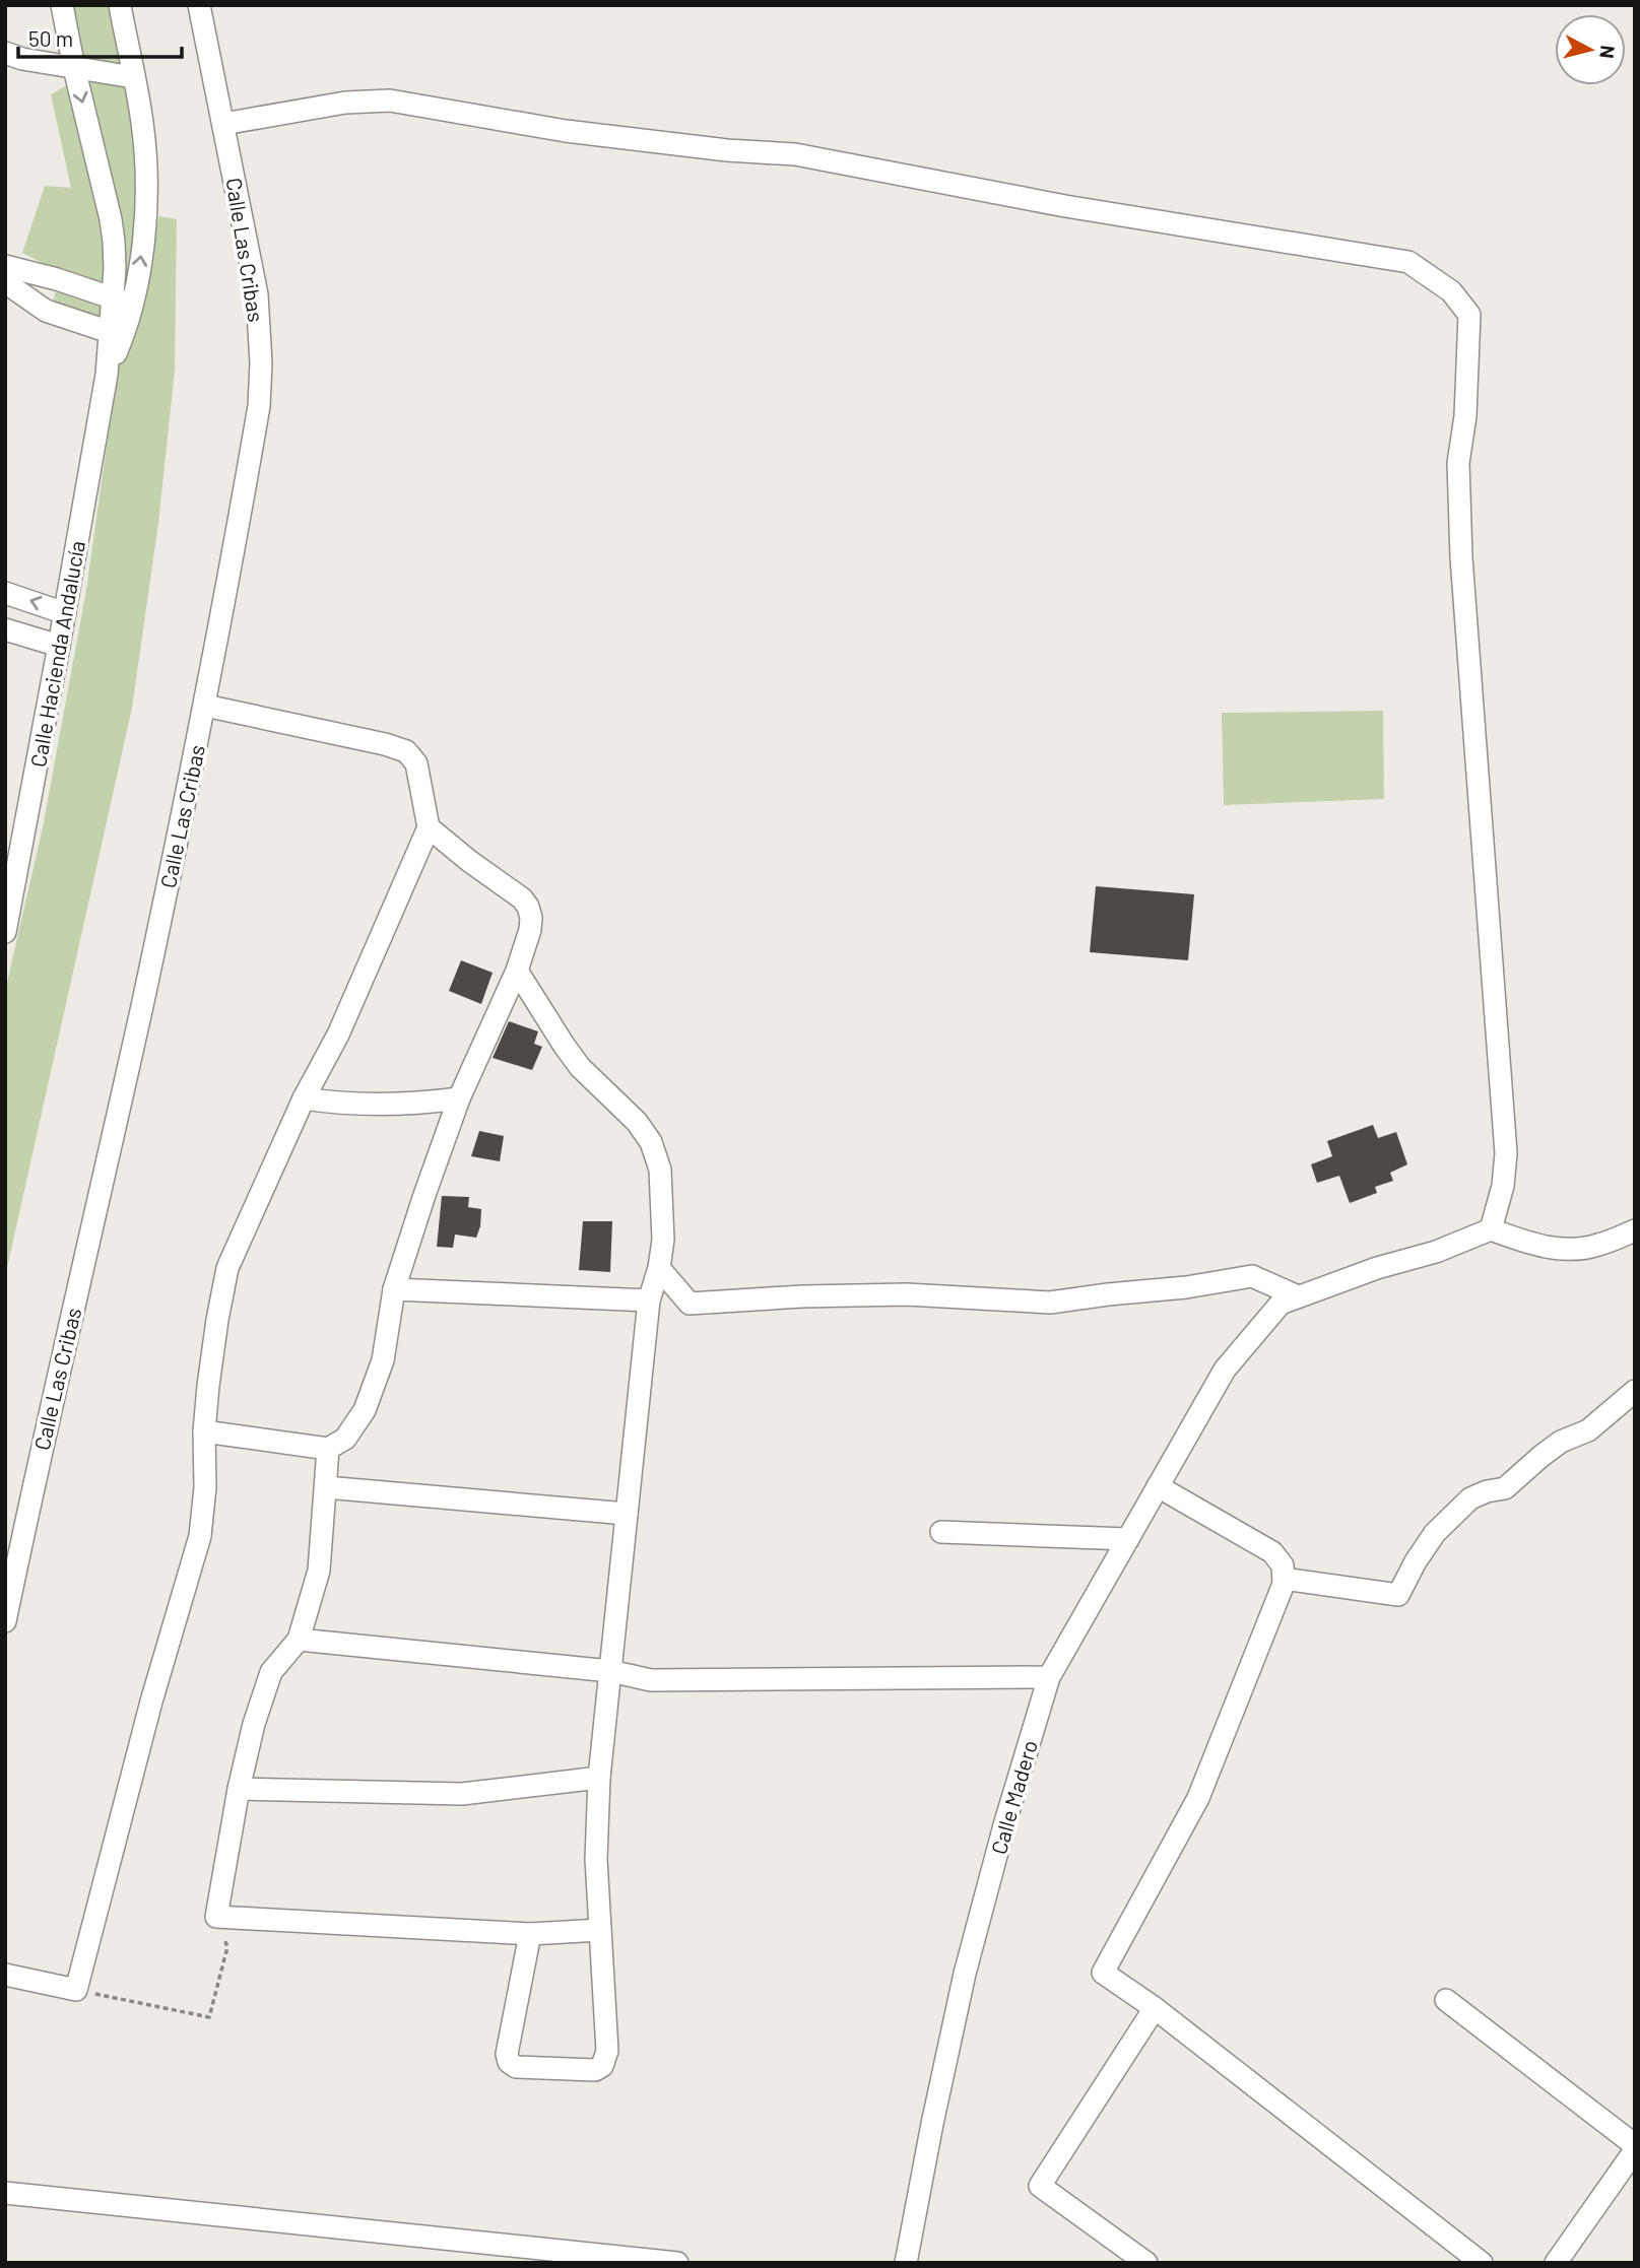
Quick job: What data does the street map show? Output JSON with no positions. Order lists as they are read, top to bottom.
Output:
{
  "streets": {
    "street": ["Calle Las Cribas", "Calle Hacienda Andalucía", "Calle Madero"]
  },
  "scale_bar": "50 m",
  "north": "right"
}
